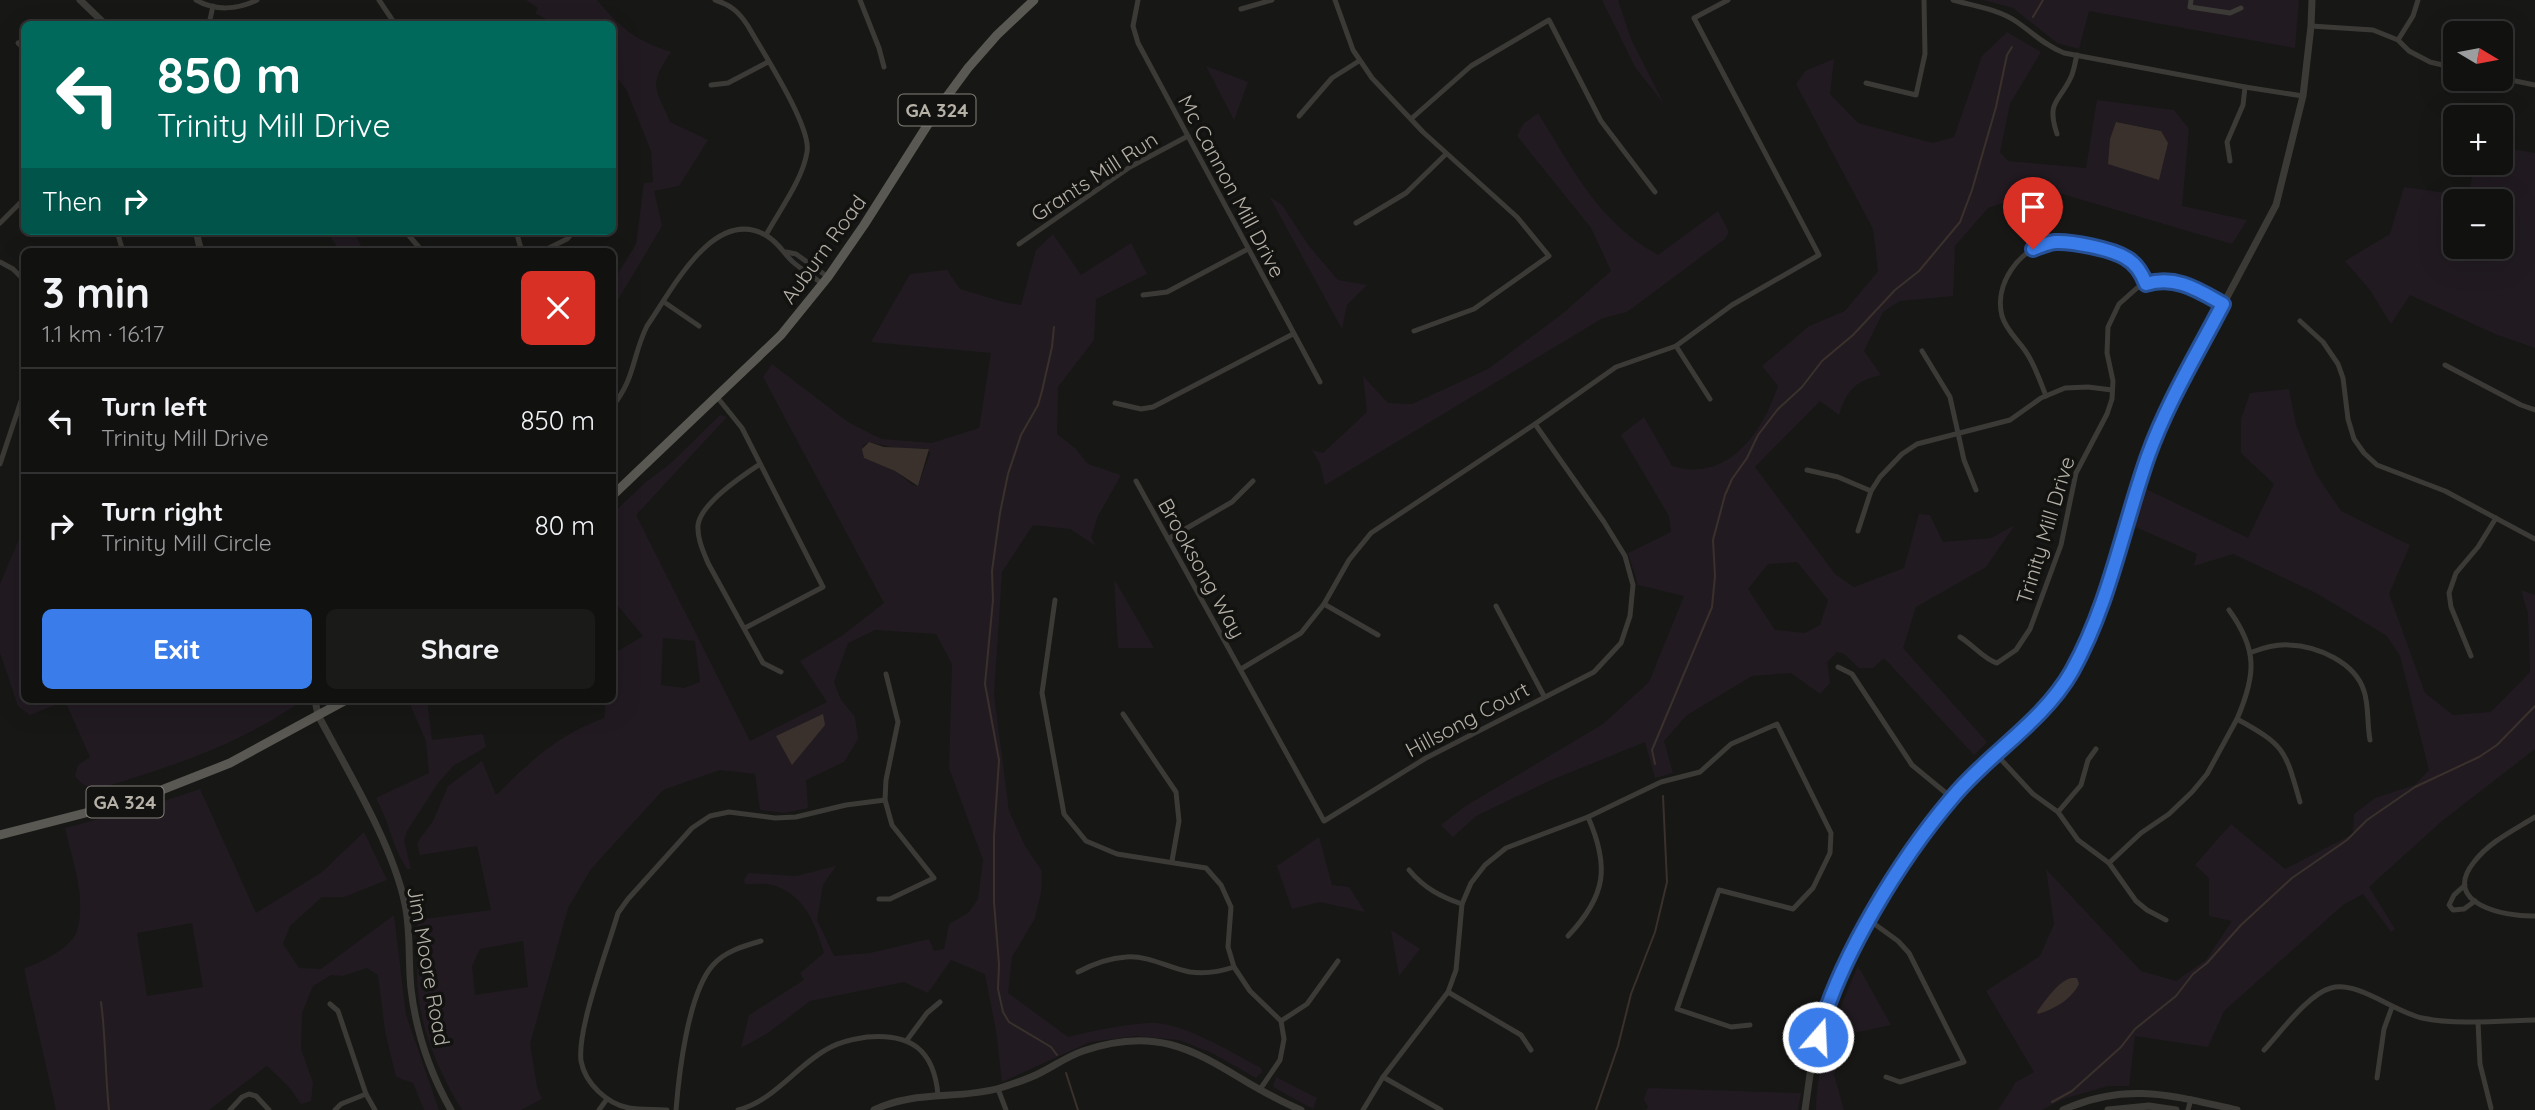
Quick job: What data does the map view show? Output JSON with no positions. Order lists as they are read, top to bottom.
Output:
{
  "streets": {
    "main road": ["GA 324", "Auburn Road"],
    "street": [
      "Grants Mill Run",
      "Mc Cannon Mill Drive",
      "Trinity Mill Drive",
      "Brooksong Way",
      "Hillsong Court",
      "Jim Moore Road"
    ]
  },
  "crossings": [
    ["GA 324", "Jim Moore Road"],
    ["Grants Mill Run", "Mc Cannon Mill Drive"],
    ["Brooksong Way", "Hillsong Court"]
  ],
  "north": "right",
  "page": {
    "map_buttons": ["+", "−"],
    "turn": ["850 m", "Trinity Mill Drive"],
    "then": "Then",
    "heading": ["3 min", "1.1 km · 16:17"],
    "list": [
      {
        "name": "Turn left",
        "note": "Trinity Mill Drive",
        "value": "850 m"
      },
      {
        "name": "Turn right",
        "note": "Trinity Mill Circle",
        "value": "80 m"
      }
    ],
    "buttons": ["Exit", "Share"]
  }
}
